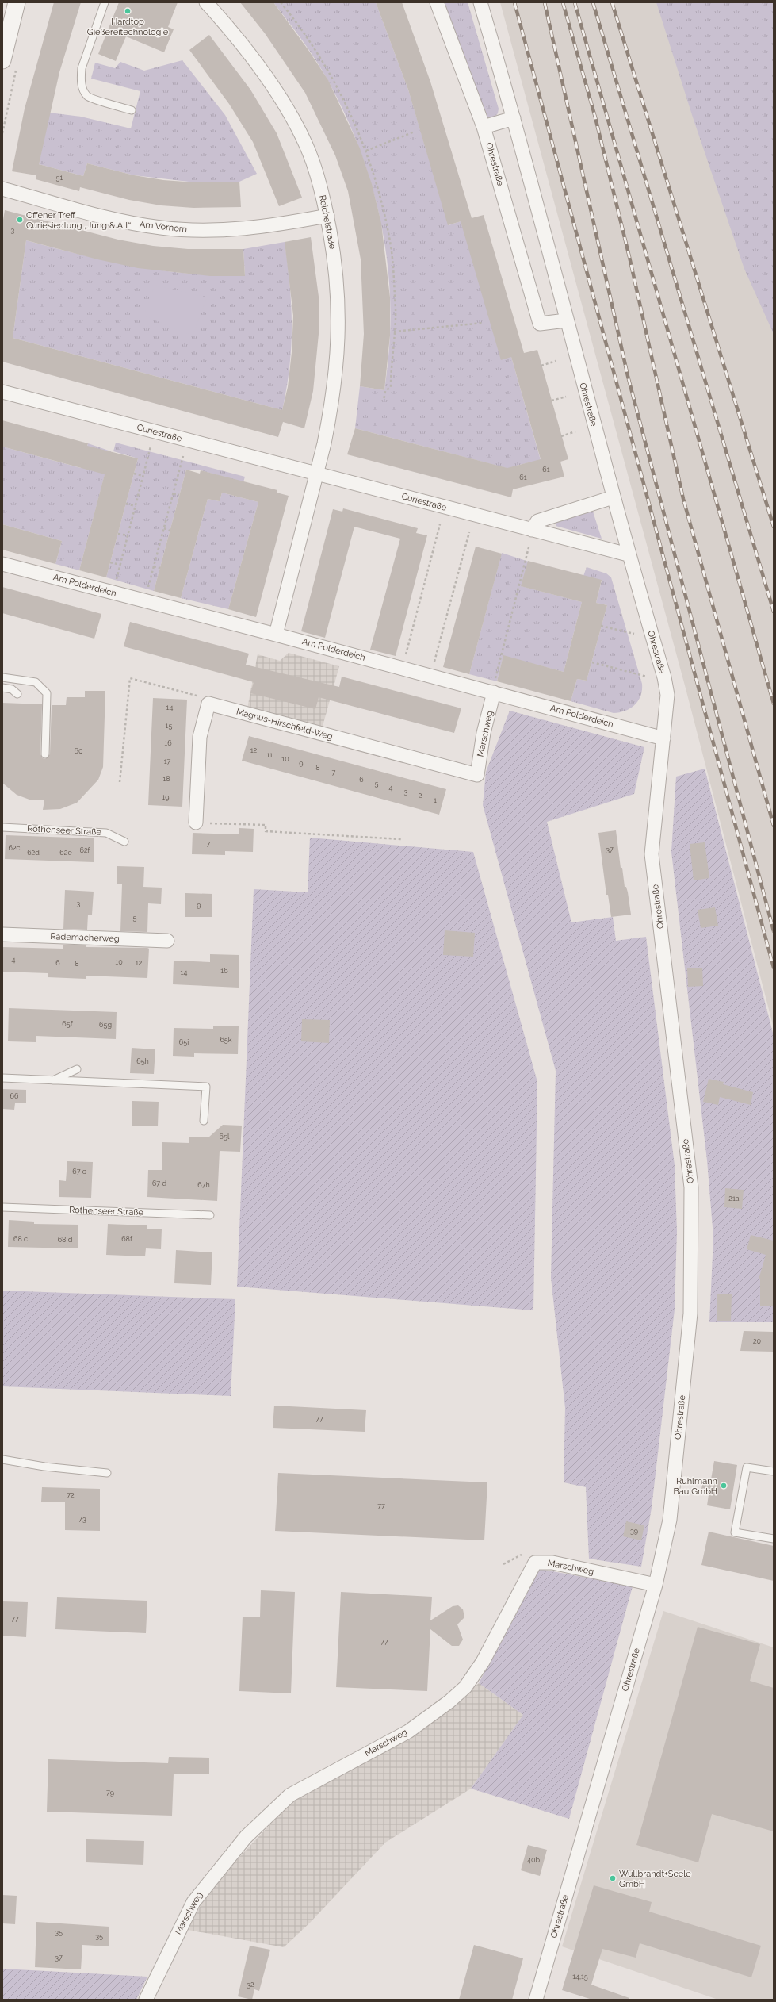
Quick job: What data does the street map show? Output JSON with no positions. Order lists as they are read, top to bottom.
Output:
{
  "streets": {
    "street": [
      "Ohrestraße",
      "Reichelstraße",
      "Am Vorhorn",
      "Curiestraße",
      "Am Polderdeich",
      "Magnus-Hirschfeld-Weg",
      "Marschweg",
      "Rademacherweg"
    ],
    "lane": ["Rothenseer Straße"]
  },
  "crossings": [
    ["Ohrestraße", "Curiestraße"],
    ["Ohrestraße", "Am Polderdeich"],
    ["Ohrestraße", "Marschweg"],
    ["Reichelstraße", "Am Vorhorn"],
    ["Reichelstraße", "Curiestraße"],
    ["Am Polderdeich", "Marschweg"],
    ["Magnus-Hirschfeld-Weg", "Marschweg"]
  ],
  "places": [
    "Hardtop Gießereitechnologie",
    "Offener Treff Curiesiedlung „Jung & Alt“",
    "Rühlmann Bau GmbH",
    "Wullbrandt+Seele GmbH"
  ],
  "house_numbers": [
    "51",
    "3",
    "61",
    "61",
    "14",
    "15",
    "16",
    "12",
    "60",
    "11",
    "10",
    "17",
    "9",
    "8",
    "7",
    "18",
    "6",
    "5",
    "4",
    "3",
    "2",
    "19",
    "1",
    "7",
    "62c",
    "37",
    "62f",
    "62d",
    "62e",
    "3",
    "9",
    "5",
    "4",
    "10",
    "6",
    "12",
    "8",
    "16",
    "14",
    "65f",
    "65g",
    "65k",
    "65i",
    "65h",
    "66",
    "65l",
    "67 c",
    "67 d",
    "67h",
    "21a",
    "68 c",
    "68f",
    "68 d",
    "20",
    "77",
    "72",
    "77",
    "73",
    "39",
    "77",
    "77",
    "79",
    "40b",
    "35",
    "35",
    "37",
    "14,15",
    "32"
  ]
}
